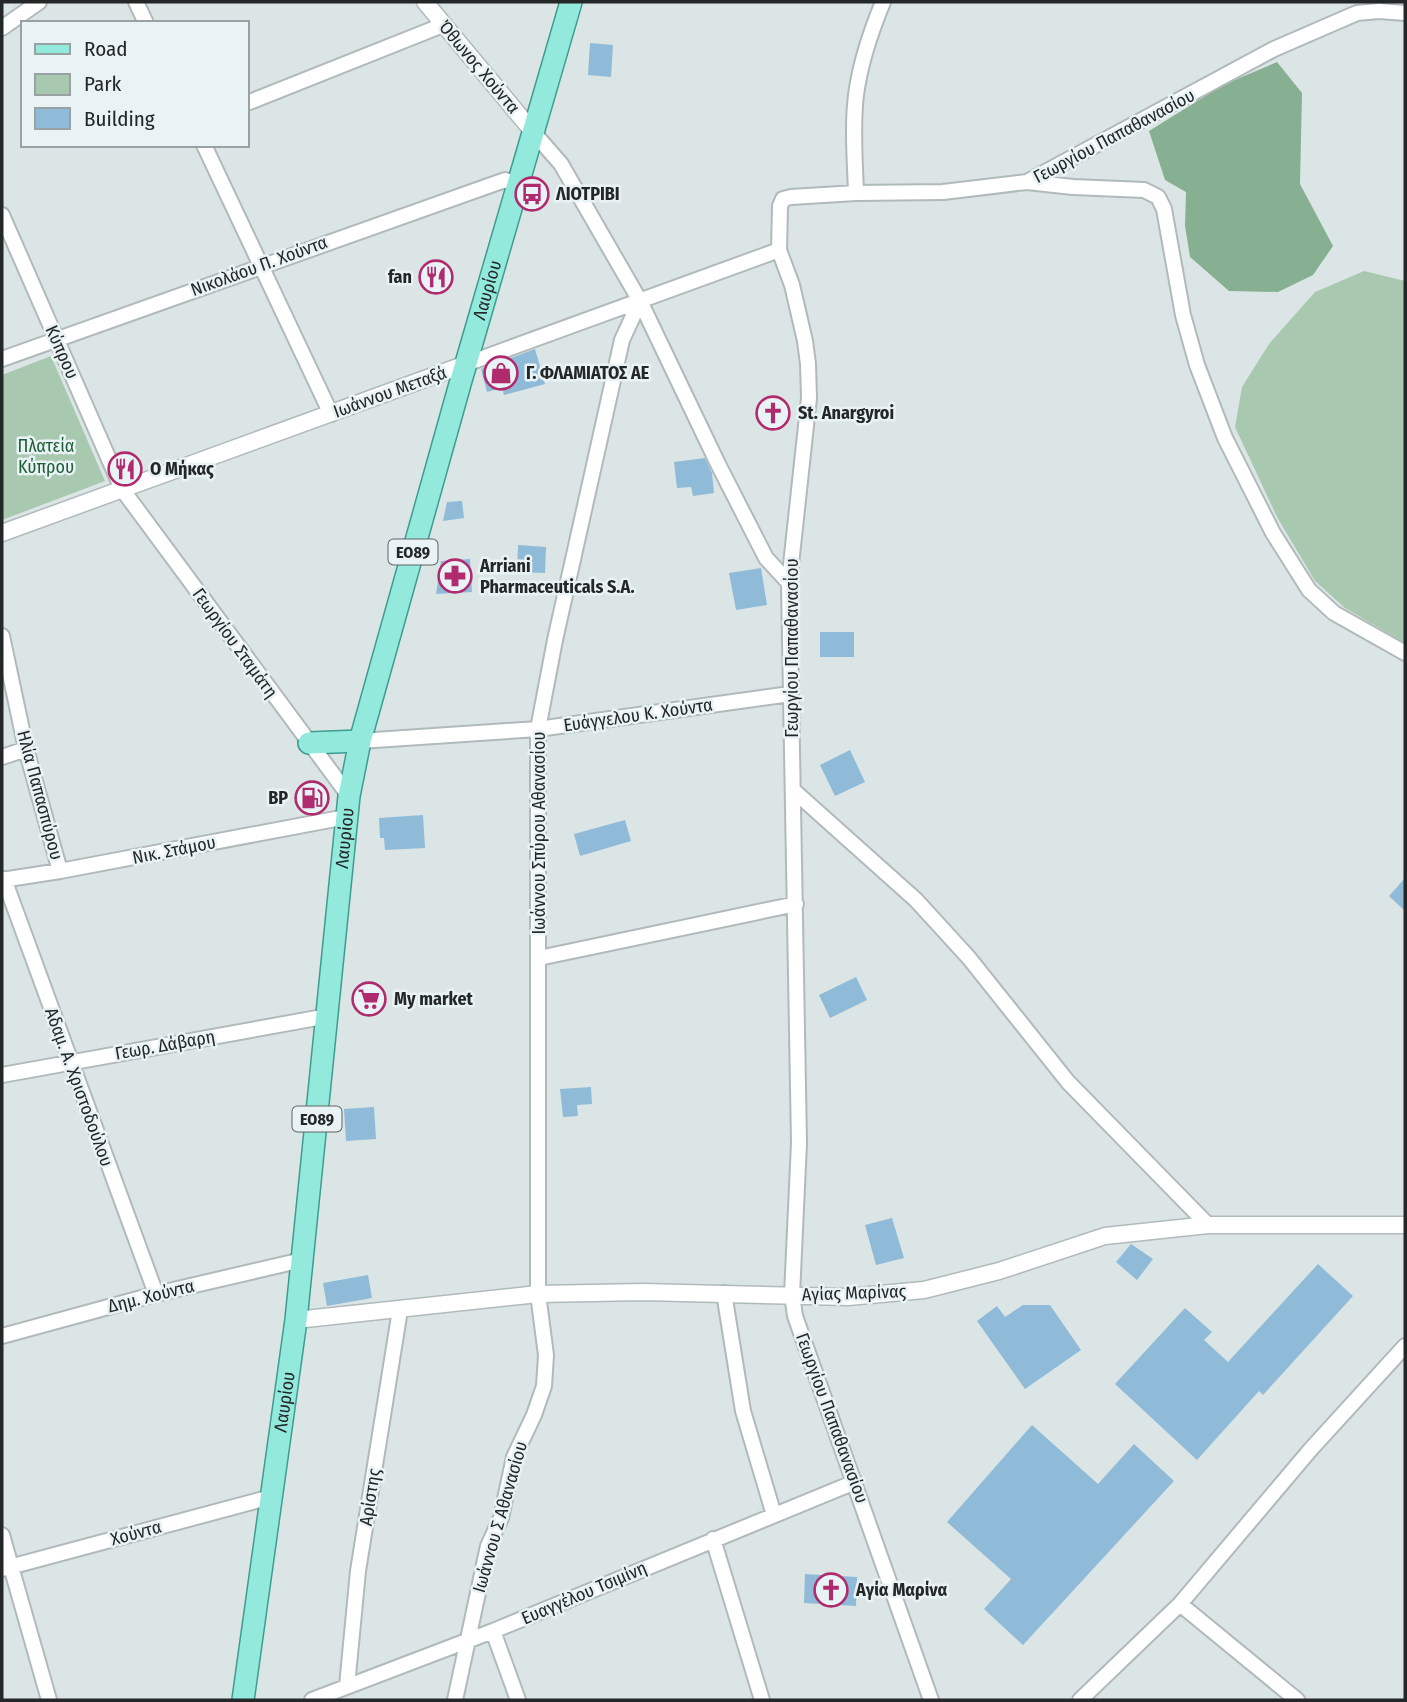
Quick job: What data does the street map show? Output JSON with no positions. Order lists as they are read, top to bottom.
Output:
{
  "streets": {
    "main road": ["Λαυρίου", "ΕΟ89"],
    "street": [
      "Όθωνος Χούντα",
      "Γεωργίου Παπαθανασίου",
      "Νικολάου Π. Χούντα",
      "Κύπρου",
      "Ιωάννου Μεταξά",
      "Γεωργίου Σταμάτη",
      "Ευάγγελου Κ. Χούντα",
      "Ηλία Παπασπύρου",
      "Ιωάννου Σπύρου Αθανασίου",
      "Νικ. Στάμου",
      "Γεωρ. Δάβαρη",
      "Αδαμ. Α. Χριστοδούλου",
      "Αγίας Μαρίνας",
      "Δημ. Χούντα",
      "Αρίστης",
      "Ιωάννου Σ Αθανασίου",
      "Χούντα",
      "Ευαγγέλου Τσιμίνη"
    ]
  },
  "crossings": [
    ["Όθωνος Χούντα", "Λαυρίου"],
    ["Γεωργίου Παπαθανασίου", "Ιωάννου Μεταξά"],
    ["Γεωργίου Παπαθανασίου", "Ευάγγελου Κ. Χούντα"],
    ["Γεωργίου Παπαθανασίου", "Αγίας Μαρίνας"],
    ["Γεωργίου Παπαθανασίου", "Ευαγγέλου Τσιμίνη"],
    ["Νικολάου Π. Χούντα", "Λαυρίου"],
    ["Νικολάου Π. Χούντα", "Κύπρου"],
    ["Λαυρίου", "Ιωάννου Μεταξά"],
    ["Λαυρίου", "Γεωργίου Σταμάτη"],
    ["Λαυρίου", "Ευάγγελου Κ. Χούντα"],
    ["Λαυρίου", "Νικ. Στάμου"],
    ["Λαυρίου", "Γεωρ. Δάβαρη"],
    ["Λαυρίου", "Αγίας Μαρίνας"],
    ["Λαυρίου", "Δημ. Χούντα"],
    ["Λαυρίου", "Χούντα"],
    ["Κύπρου", "Ιωάννου Μεταξά"],
    ["Κύπρου", "Γεωργίου Σταμάτη"],
    ["Ιωάννου Μεταξά", "Γεωργίου Σταμάτη"],
    ["Ιωάννου Μεταξά", "Ιωάννου Σπύρου Αθανασίου"],
    ["Ευάγγελου Κ. Χούντα", "Ιωάννου Σπύρου Αθανασίου"],
    ["Ηλία Παπασπύρου", "Νικ. Στάμου"],
    ["Ιωάννου Σπύρου Αθανασίου", "Αγίας Μαρίνας"],
    ["Ιωάννου Σπύρου Αθανασίου", "Ιωάννου Σ Αθανασίου"],
    ["Νικ. Στάμου", "Αδαμ. Α. Χριστοδούλου"],
    ["Γεωρ. Δάβαρη", "Αδαμ. Α. Χριστοδούλου"],
    ["Αδαμ. Α. Χριστοδούλου", "Δημ. Χούντα"],
    ["Αγίας Μαρίνας", "Αρίστης"],
    ["Αγίας Μαρίνας", "Ιωάννου Σ Αθανασίου"],
    ["Αρίστης", "Ευαγγέλου Τσιμίνη"],
    ["Ιωάννου Σ Αθανασίου", "Ευαγγέλου Τσιμίνη"]
  ],
  "parks": ["Πλατεία Κύπρου"],
  "places": {
    "bus stop": ["ΛΙΟΤΡΙΒΙ"],
    "restaurant": ["fan", "Ο Μήκας"],
    "shop": ["Γ. ΦΛΑΜΙΑΤΟΣ ΑΕ"],
    "church": ["St. Anargyroi", "Αγία Μαρίνα"],
    "pharmacy": ["Arriani Pharmaceuticals S.A."],
    "fuel station": ["BP"],
    "supermarket": ["My market"]
  },
  "legend": ["Road", "Park", "Building"]
}
